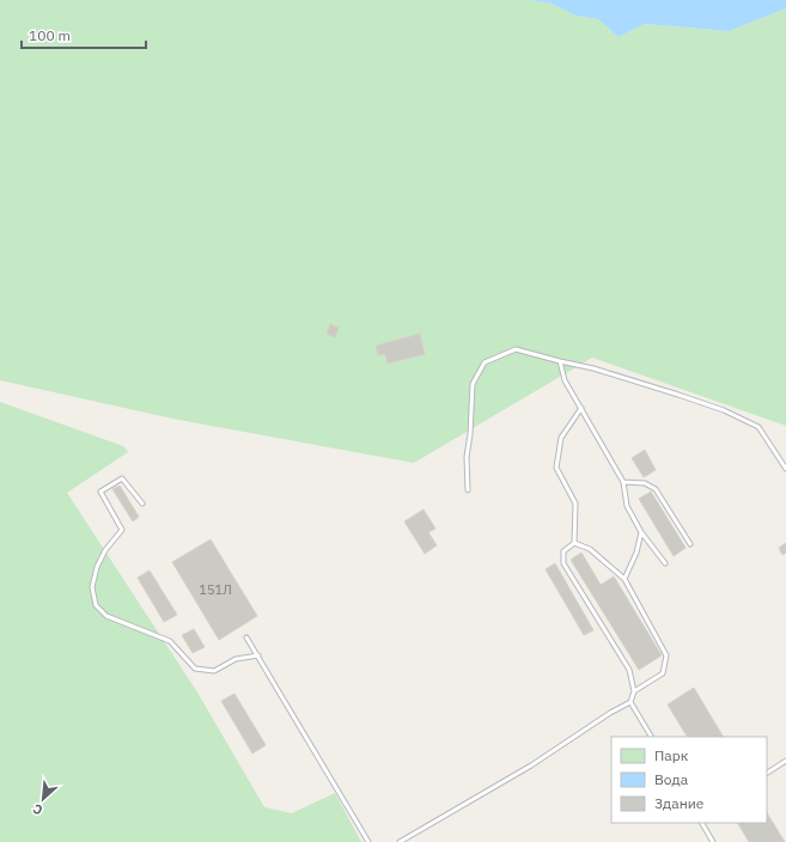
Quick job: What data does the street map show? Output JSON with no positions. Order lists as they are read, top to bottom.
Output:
{
  "house_numbers": ["151Л"],
  "legend": ["Парк", "Вода", "Здание"],
  "scale_bar": "100 m",
  "north": "bottom left"
}
